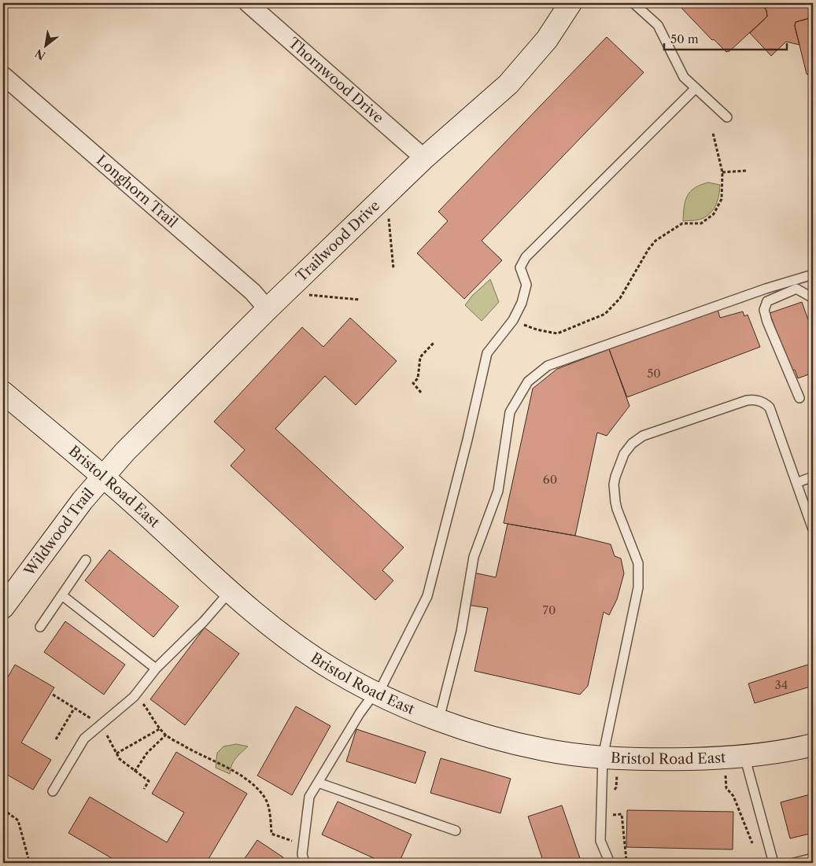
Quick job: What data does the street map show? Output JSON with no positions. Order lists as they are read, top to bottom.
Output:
{
  "streets": {
    "street": [
      "Thornwood Drive",
      "Longhorn Trail",
      "Trailwood Drive",
      "Bristol Road East",
      "Wildwood Trail"
    ]
  },
  "crossings": [
    ["Thornwood Drive", "Trailwood Drive"],
    ["Longhorn Trail", "Trailwood Drive"],
    ["Trailwood Drive", "Bristol Road East"],
    ["Trailwood Drive", "Wildwood Trail"],
    ["Bristol Road East", "Wildwood Trail"]
  ],
  "house_numbers": [
    "50",
    "60",
    "70",
    "34"
  ],
  "scale_bar": "50 m",
  "north": "bottom left"
}
